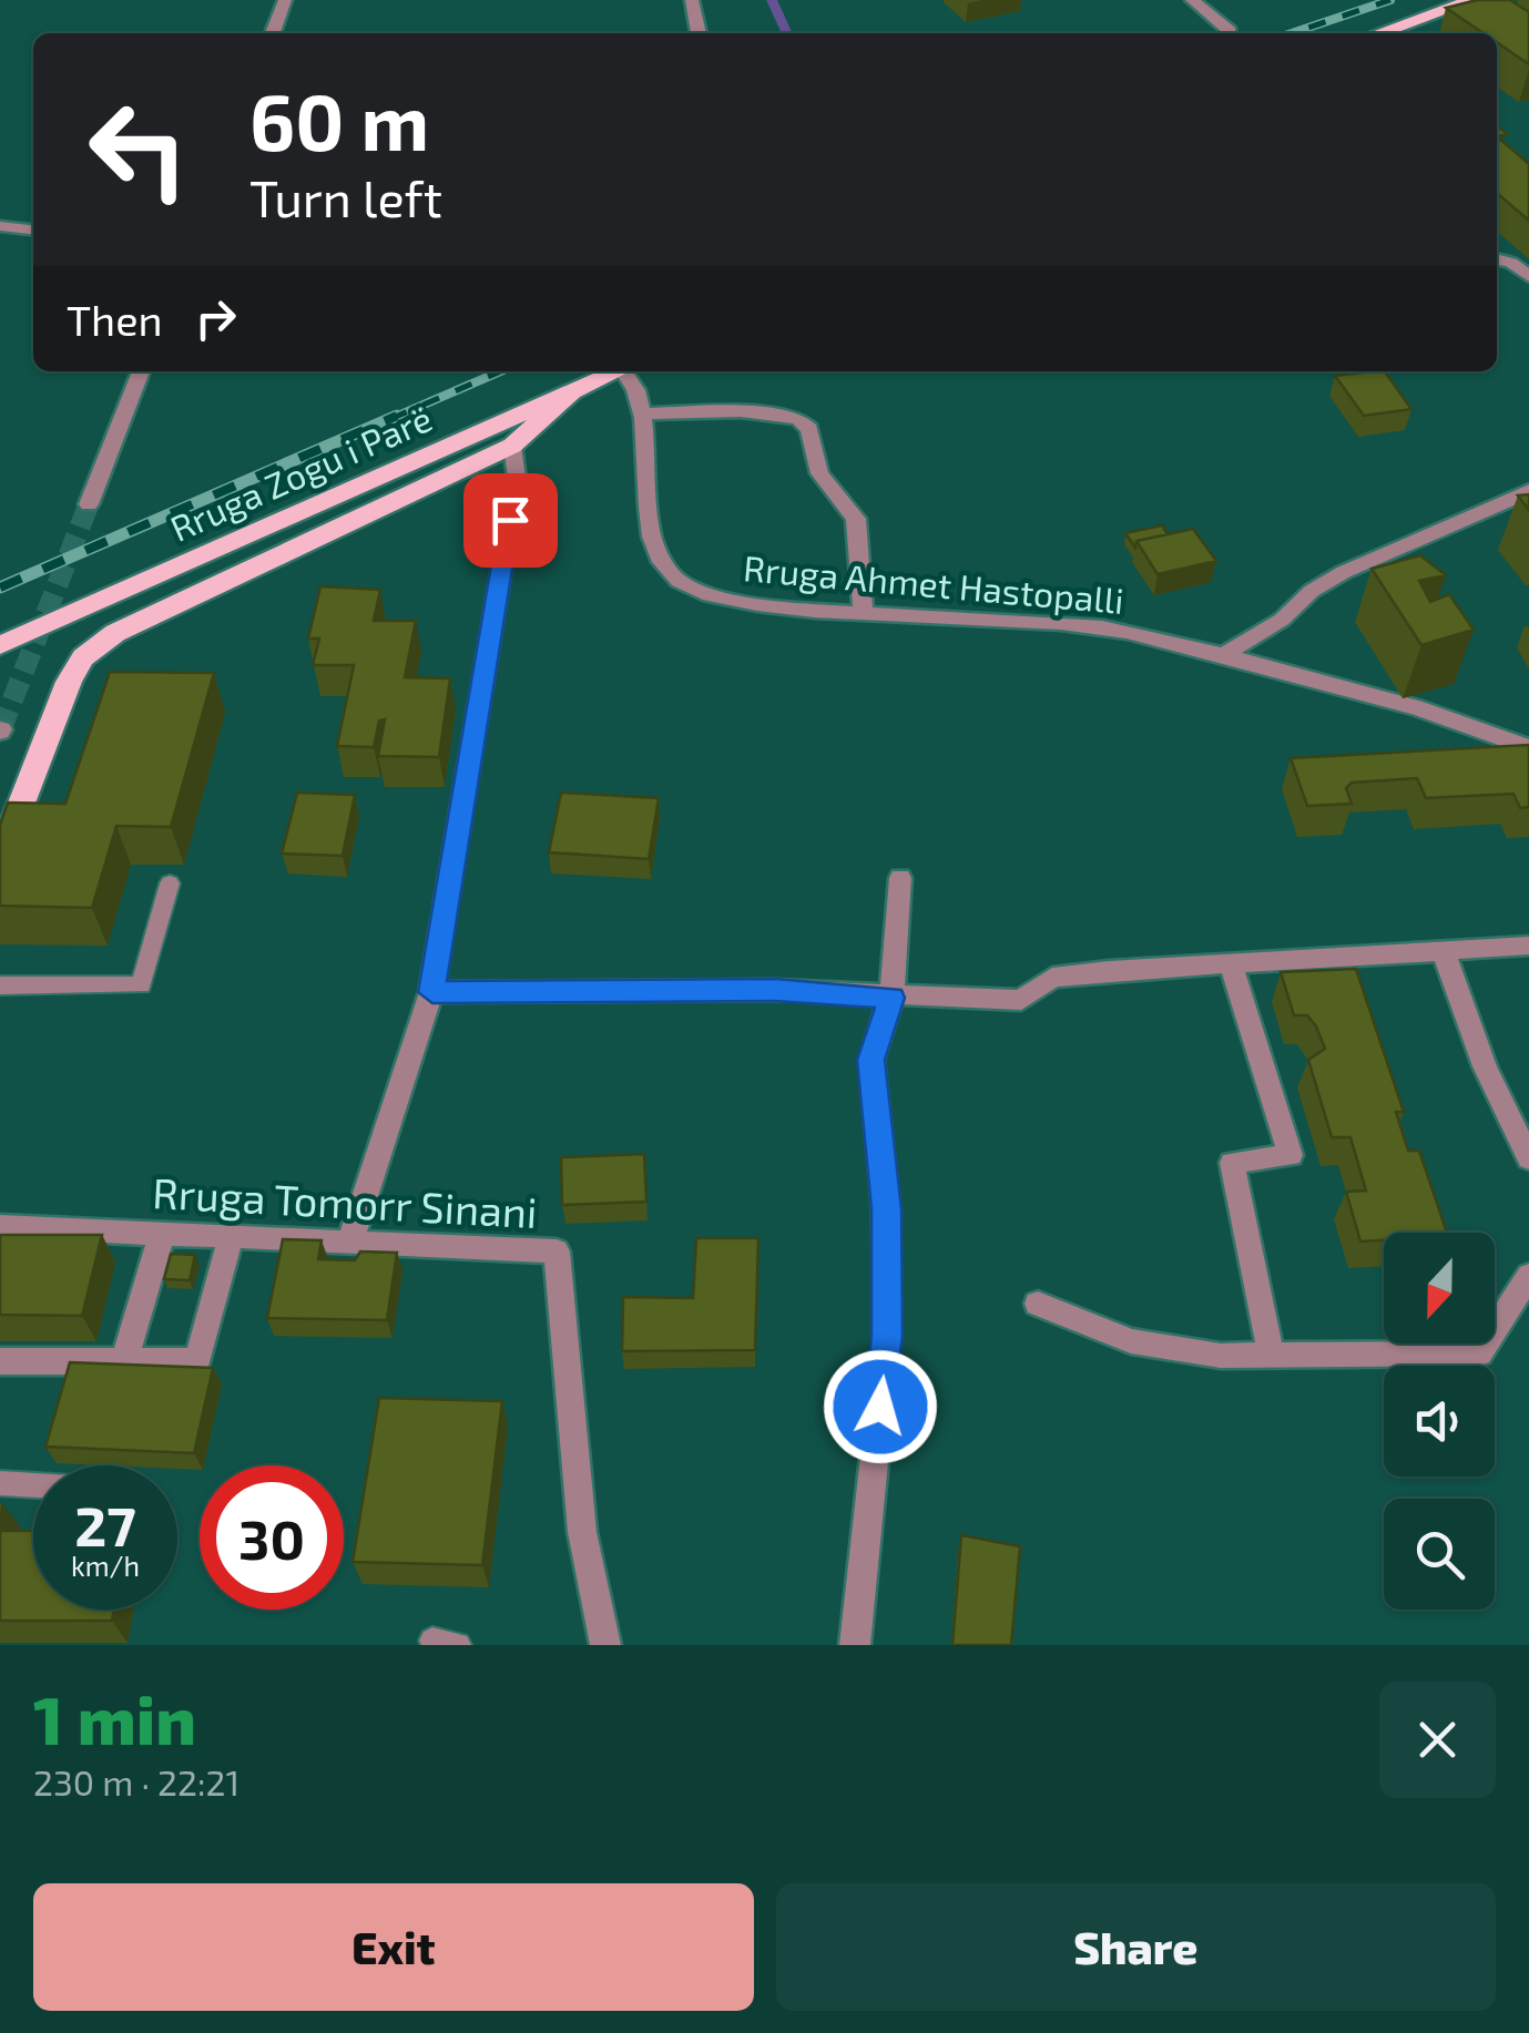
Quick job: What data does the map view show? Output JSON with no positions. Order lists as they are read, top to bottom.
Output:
{
  "streets": {
    "main road": ["Rruga Zogu i Parë"],
    "street": ["Rruga Ahmet Hastopalli", "Rruga Tomorr Sinani"]
  },
  "north": "bottom",
  "page": {
    "turn": ["60 m", "Turn left"],
    "then": "Then",
    "speed": "27 km/h",
    "limit": "30",
    "heading": ["1 min", "230 m · 22:21"],
    "buttons": ["Exit", "Share"]
  }
}
